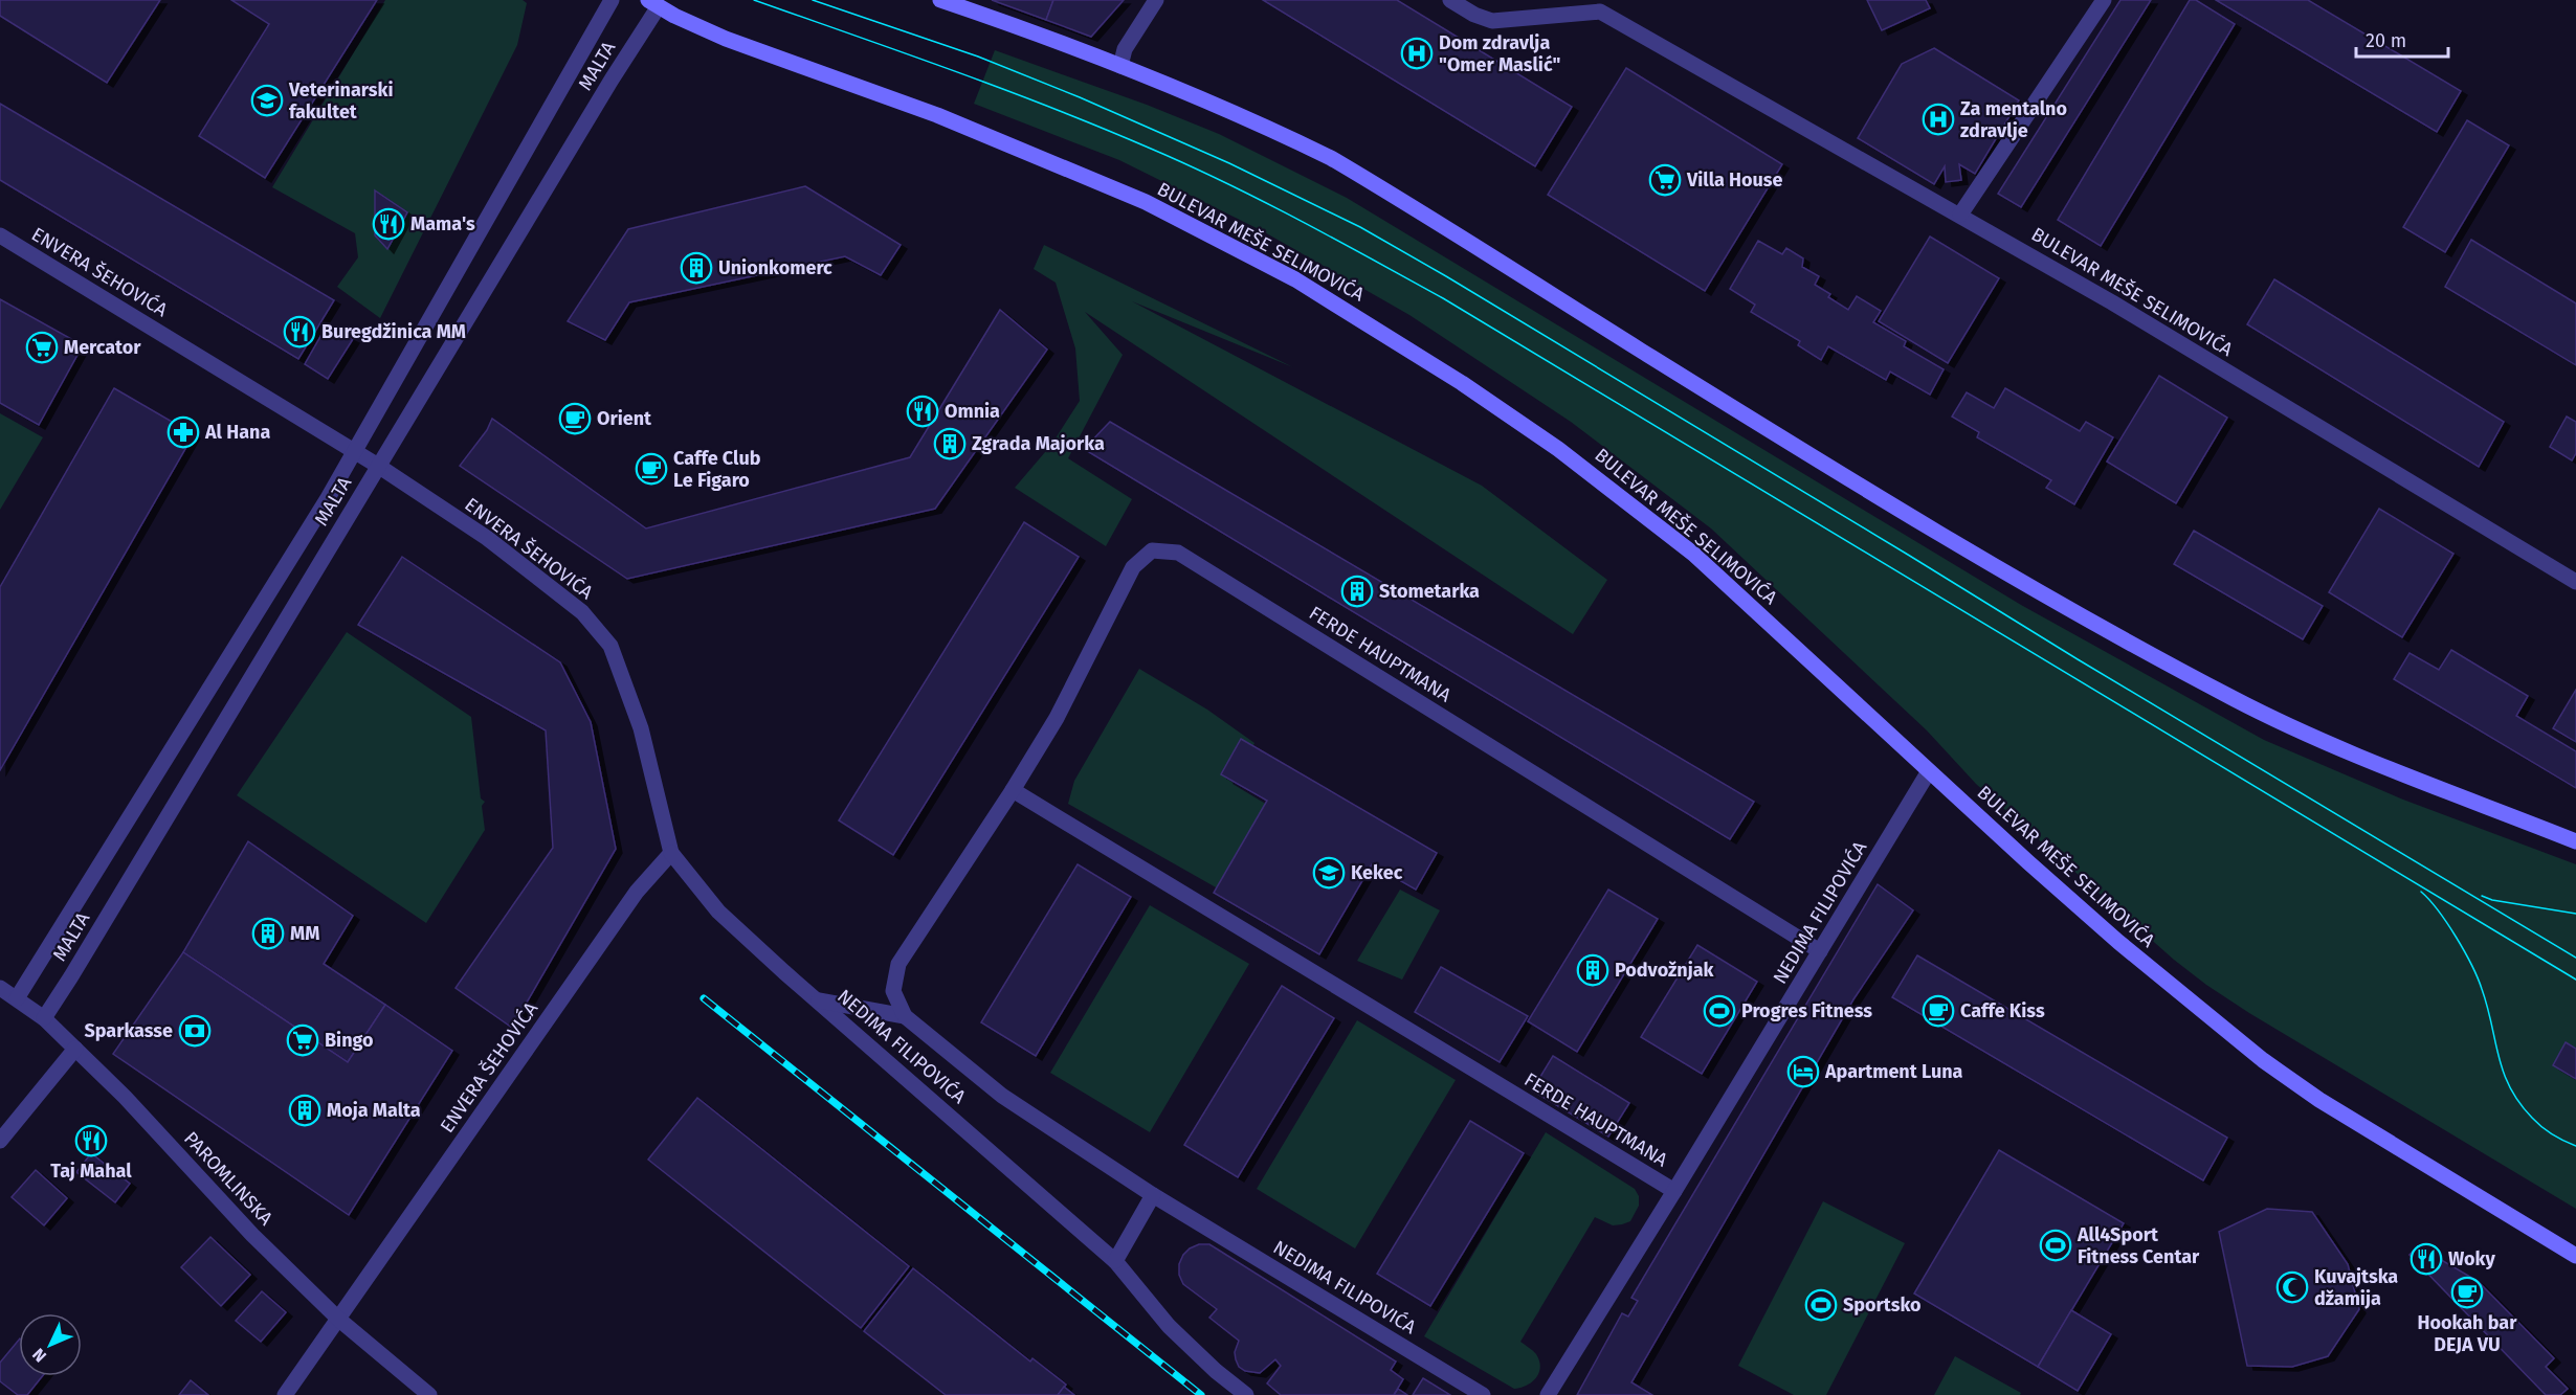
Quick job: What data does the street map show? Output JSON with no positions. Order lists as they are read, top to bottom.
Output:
{
  "streets": {
    "main road": ["BULEVAR MEŠE SELIMOVIĆA"],
    "street": [
      "MALTA",
      "ENVERA ŠEHOVIĆA",
      "FERDE HAUPTMANA",
      "NEDIMA FILIPOVIĆA",
      "PAROMLINSKA"
    ]
  },
  "crossings": [
    ["MALTA", "BULEVAR MEŠE SELIMOVIĆA"],
    ["MALTA", "ENVERA ŠEHOVIĆA"],
    ["MALTA", "PAROMLINSKA"],
    ["BULEVAR MEŠE SELIMOVIĆA", "NEDIMA FILIPOVIĆA"],
    ["ENVERA ŠEHOVIĆA", "NEDIMA FILIPOVIĆA"],
    ["ENVERA ŠEHOVIĆA", "PAROMLINSKA"],
    ["FERDE HAUPTMANA", "NEDIMA FILIPOVIĆA"]
  ],
  "places": {
    "hospital": ["Dom zdravlja \"Omer Maslić\"", "Za mentalno zdravlje"],
    "school or university": ["Veterinarski fakultet", "Kekec"],
    "supermarket": ["Villa House", "Mercator", "Bingo"],
    "restaurant": [
      "Mama's",
      "Buregdžinica MM",
      "Omnia",
      "Taj Mahal",
      "Woky"
    ],
    "building": [
      "Unionkomerc",
      "Zgrada Majorka",
      "Stometarka",
      "MM",
      "Podvožnjak",
      "Moja Malta"
    ],
    "cafe": [
      "Orient",
      "Caffe Club Le Figaro",
      "Caffe Kiss",
      "Hookah bar DEJA VU"
    ],
    "pharmacy": ["Al Hana"],
    "sports": ["Progres Fitness", "All4Sport Fitness Centar", "Sportsko"],
    "bank": ["Sparkasse"],
    "hotel": ["Apartment Luna"],
    "mosque": ["Kuvajtska džamija"]
  },
  "scale_bar": "20 m",
  "north": "bottom left"
}
